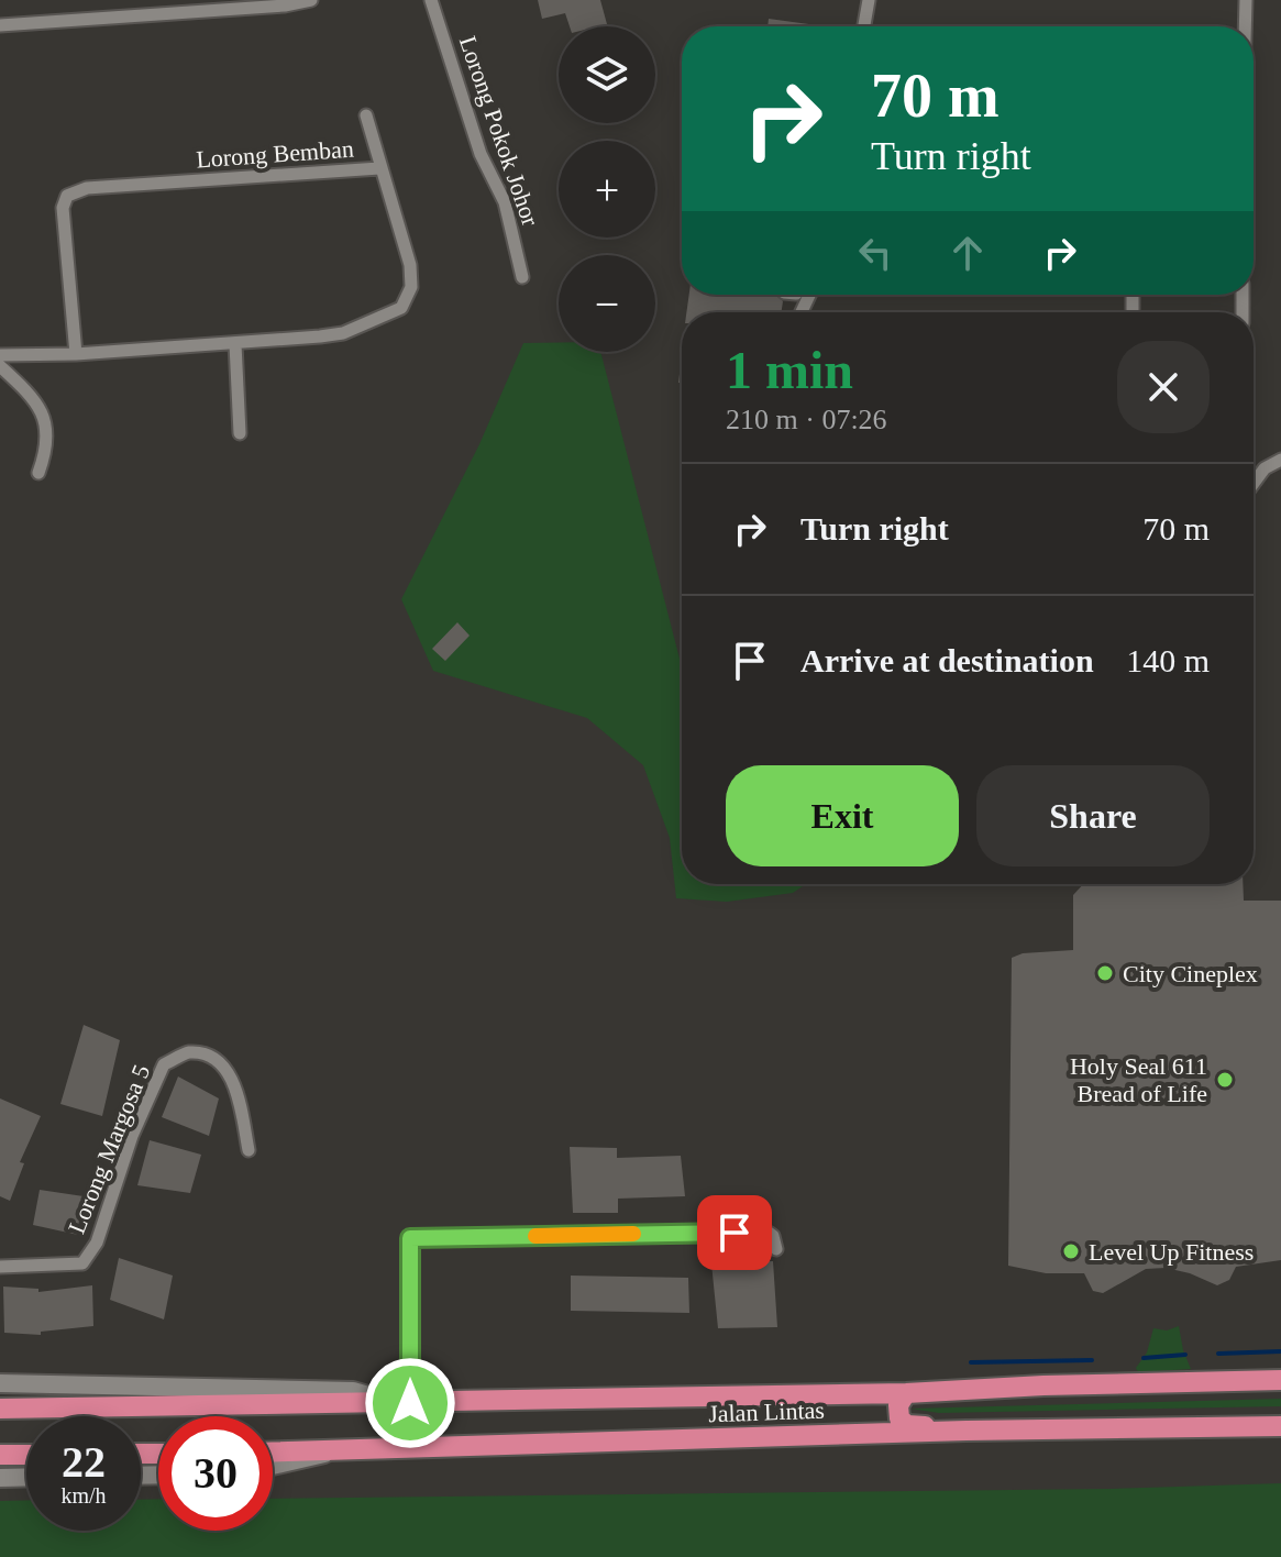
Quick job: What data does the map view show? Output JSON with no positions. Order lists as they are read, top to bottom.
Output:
{
  "streets": {
    "highway": ["Jalan Lintas"],
    "street": ["Lorong Pokok Johor", "Lorong Bemban", "Lorong Margosa 5"]
  },
  "places": ["City Cineplex", "Holy Seal 611 Bread of Life", "Level Up Fitness"],
  "page": {
    "map_buttons": ["+", "−"],
    "turn": ["70 m", "Turn right"],
    "heading": ["1 min", "210 m · 07:26"],
    "list": [
      {
        "name": "Turn right",
        "value": "70 m"
      },
      {
        "name": "Arrive at destination",
        "value": "140 m"
      }
    ],
    "buttons": ["Exit", "Share"],
    "speed": "22 km/h",
    "limit": "30"
  }
}
